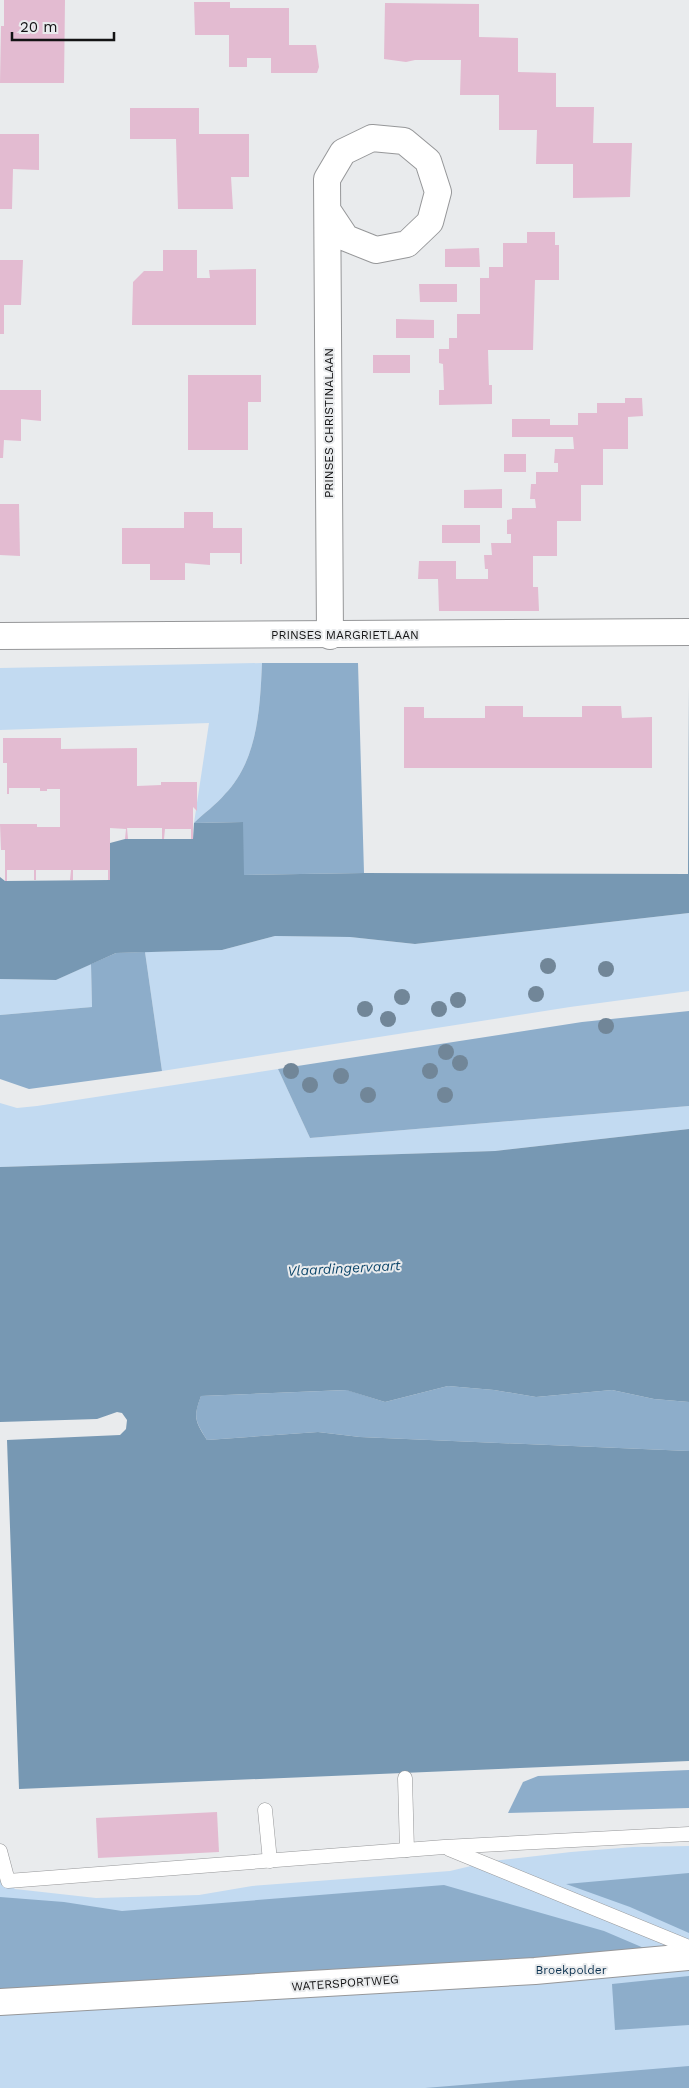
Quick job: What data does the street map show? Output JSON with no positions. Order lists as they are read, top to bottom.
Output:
{
  "streets": {
    "street": ["PRINSES CHRISTINALAAN", "PRINSES MARGRIETLAAN", "WATERSPORTWEG"]
  },
  "crossings": [
    ["PRINSES CHRISTINALAAN", "PRINSES MARGRIETLAAN"]
  ],
  "water": ["Vlaardingervaart"],
  "parks": ["Broekpolder"],
  "scale_bar": "20 m"
}
